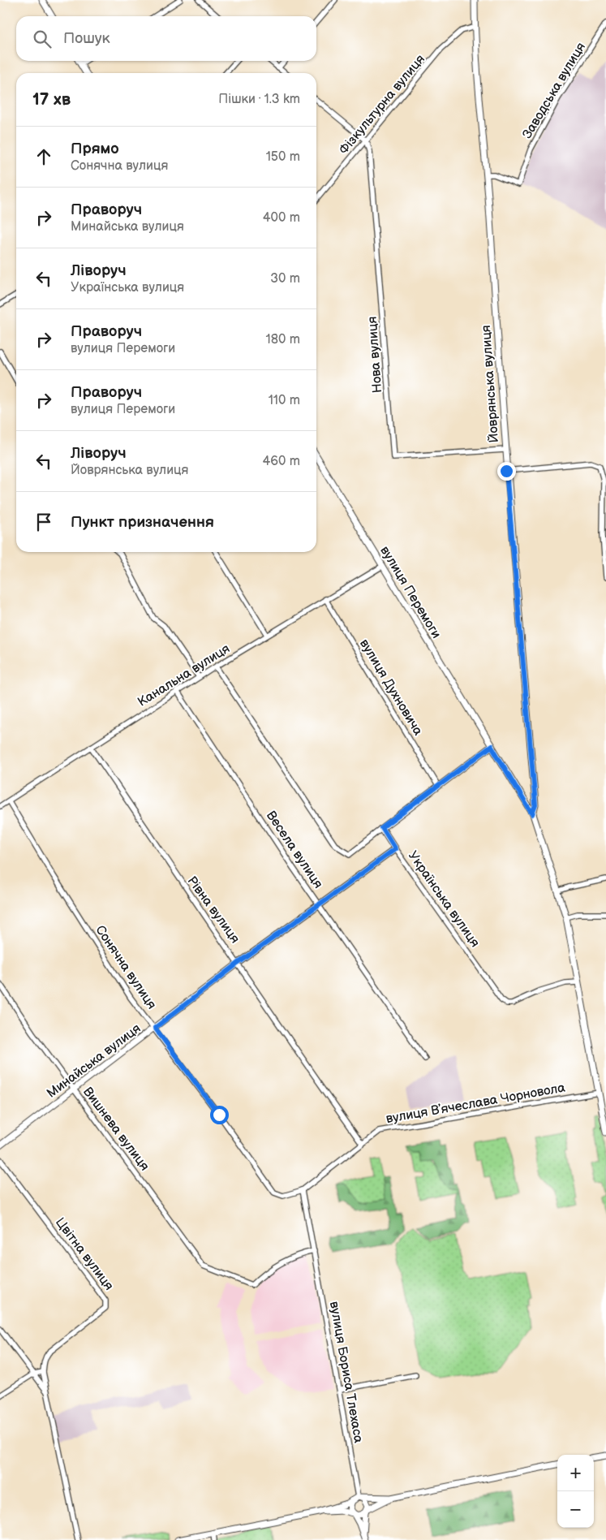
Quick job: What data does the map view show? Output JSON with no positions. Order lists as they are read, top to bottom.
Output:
{
  "streets": {
    "street": [
      "Заводська вулиця",
      "Фізкультурна вулиця",
      "Нова вулиця",
      "Йоврянська вулиця",
      "вулиця Перемоги",
      "Канальна вулиця",
      "вулиця Духновича",
      "Весела вулиця",
      "Українська вулиця",
      "Рівна вулиця",
      "Сонячна вулиця",
      "Минайська вулиця",
      "вулиця Вʼячеслава Чорновола",
      "Вишнева вулиця",
      "Цвітна вулиця",
      "вулиця Бориса Тлехаса"
    ]
  },
  "crossings": [
    ["Заводська вулиця", "Йоврянська вулиця"],
    ["Фізкультурна вулиця", "Нова вулиця"],
    ["Фізкультурна вулиця", "Йоврянська вулиця"],
    ["Нова вулиця", "Йоврянська вулиця"],
    ["Йоврянська вулиця", "вулиця Перемоги"],
    ["вулиця Перемоги", "Канальна вулиця"],
    ["вулиця Перемоги", "Українська вулиця"],
    ["вулиця Перемоги", "вулиця Вʼячеслава Чорновола"],
    ["Канальна вулиця", "вулиця Духновича"],
    ["Канальна вулиця", "Весела вулиця"],
    ["Канальна вулиця", "Рівна вулиця"],
    ["Канальна вулиця", "Сонячна вулиця"],
    ["Весела вулиця", "Минайська вулиця"],
    ["Українська вулиця", "Минайська вулиця"],
    ["Рівна вулиця", "Минайська вулиця"],
    ["Рівна вулиця", "вулиця Вʼячеслава Чорновола"],
    ["Сонячна вулиця", "Минайська вулиця"],
    ["Сонячна вулиця", "вулиця Вʼячеслава Чорновола"],
    ["Сонячна вулиця", "вулиця Бориса Тлехаса"],
    ["Минайська вулиця", "Вишнева вулиця"],
    ["вулиця Вʼячеслава Чорновола", "вулиця Бориса Тлехаса"],
    ["Вишнева вулиця", "вулиця Бориса Тлехаса"]
  ],
  "page": {
    "search": "Пошук",
    "heading": ["17 хв", "Пішки · 1.3 km"],
    "list": [
      ["Прямо", "Сонячна вулиця", "150 m"],
      ["Праворуч", "Минайська вулиця", "400 m"],
      ["Ліворуч", "Українська вулиця", "30 m"],
      ["Праворуч", "вулиця Перемоги", "180 m"],
      ["Праворуч", "вулиця Перемоги", "110 m"],
      ["Ліворуч", "Йоврянська вулиця", "460 m"],
      "Пункт призначення"
    ],
    "map_buttons": ["+", "−"]
  }
}
